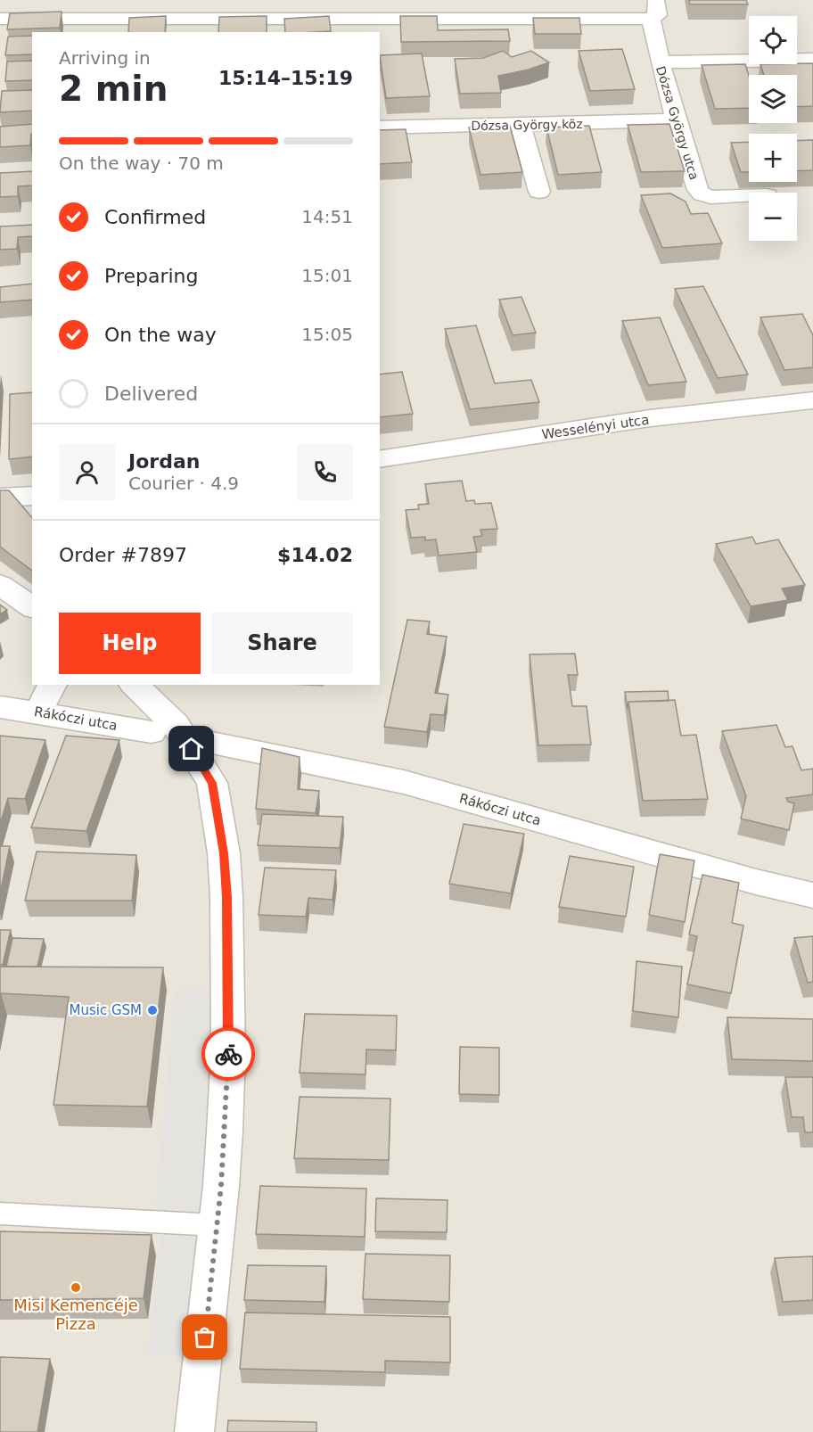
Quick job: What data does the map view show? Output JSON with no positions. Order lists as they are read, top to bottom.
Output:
{
  "streets": {
    "street": [
      "Dózsa György utca",
      "Dózsa György köz",
      "Wesselényi utca",
      "Rákóczi utca"
    ]
  },
  "crossings": [
    ["Dózsa György utca", "Dózsa György köz"]
  ],
  "places": ["Music GSM", "Misi Kemencéje Pizza"],
  "page": {
    "map_buttons": ["+", "−"],
    "heading": ["2 min", "Arriving in", "15:14–15:19"],
    "panel": [
      "Jordan",
      "Courier · 4.9",
      "Order #7897",
      "$14.02"
    ],
    "bar": "On the way · 70 m",
    "list": [
      ["Confirmed", "14:51"],
      ["Preparing", "15:01"],
      ["On the way", "15:05"],
      "Delivered"
    ],
    "buttons": ["Help", "Share"]
  }
}
